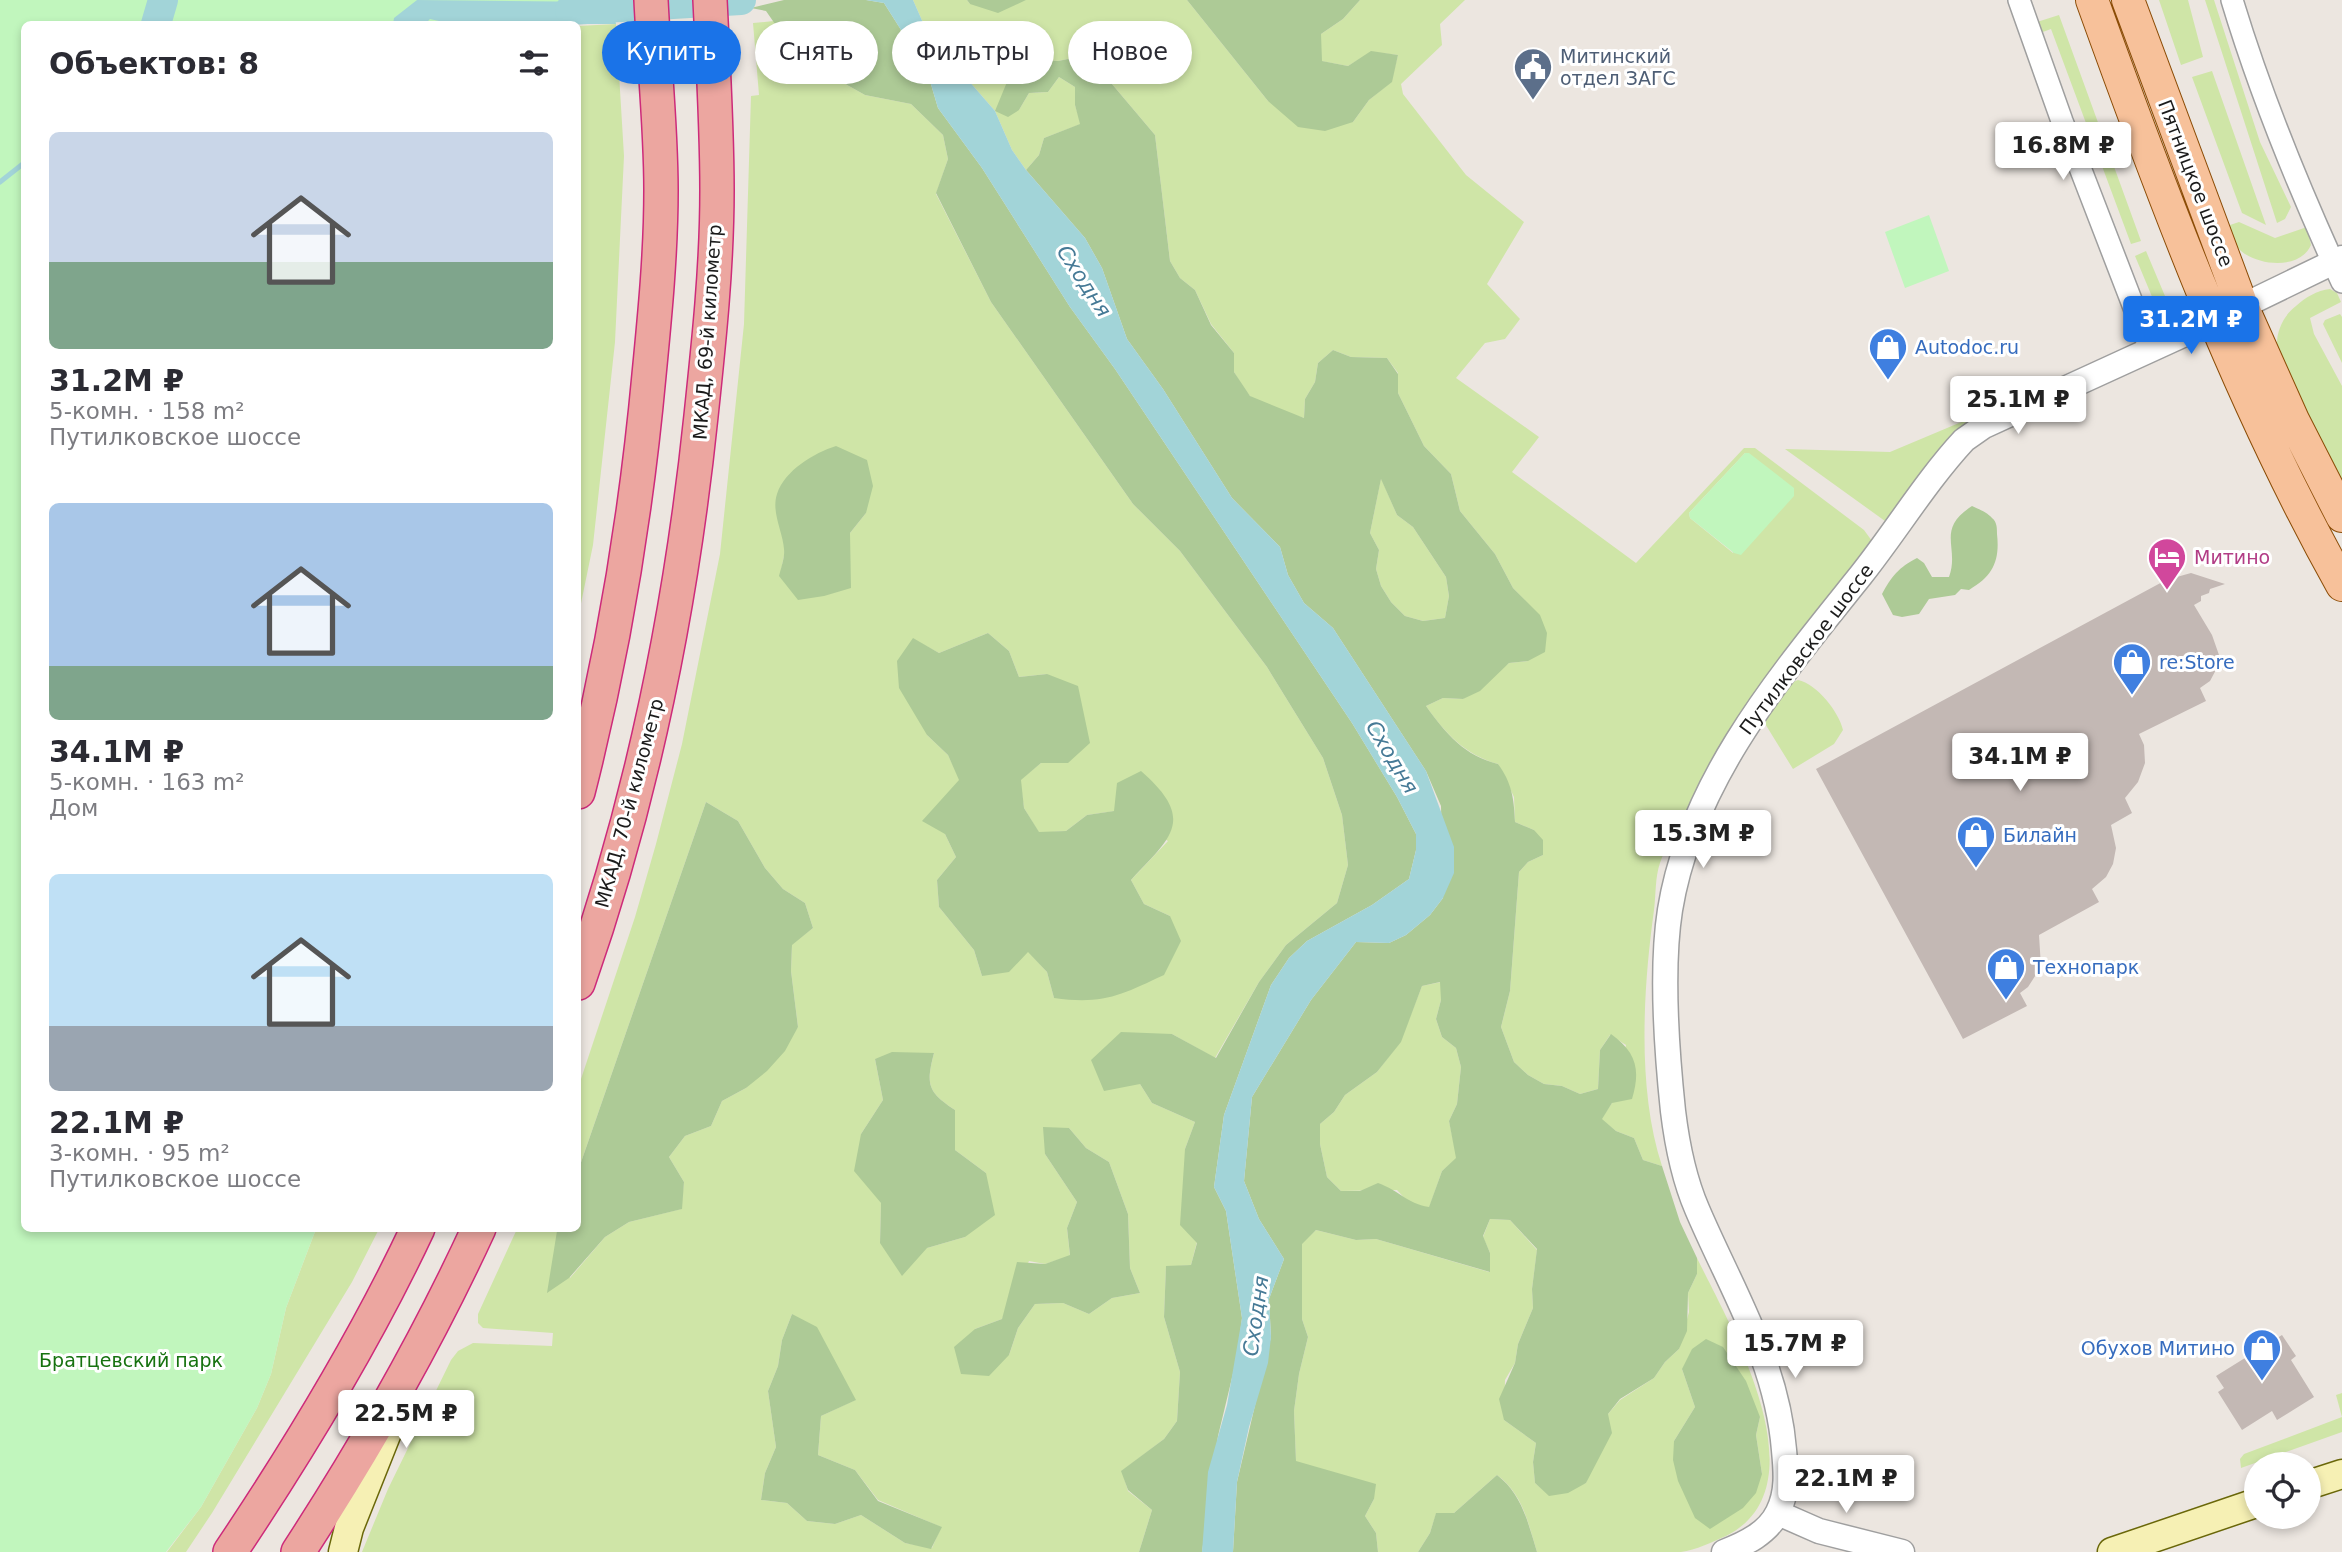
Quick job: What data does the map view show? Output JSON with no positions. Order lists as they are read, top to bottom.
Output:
{
  "streets": {
    "highway": ["МКАД, 69-й километр", "МКАД, 70-й километр"],
    "main road": ["Пятницкое шоссе"],
    "street": ["Путилковское шоссе"]
  },
  "crossings": [
    ["Пятницкое шоссе", "Путилковское шоссе"],
    ["МКАД, 69-й километр", "МКАД, 70-й километр"]
  ],
  "water": ["Сходня"],
  "parks": ["Братцевский парк"],
  "places": {
    "public building": ["Митинский отдел ЗАГС"],
    "shop": [
      "Autodoc.ru",
      "re:Store",
      "Билайн",
      "Технопарк",
      "Обухов Митино"
    ],
    "hotel": ["Митино"]
  },
  "page": {
    "chip": [
      "Купить",
      "Снять",
      "Фильтры",
      "Новое"
    ],
    "heading": "Объектов: 8",
    "list": [
      {
        "name": "31.2M ₽",
        "note": "5-комн. · 158 m² · Путилковское шоссе"
      },
      {
        "name": "34.1M ₽",
        "note": "5-комн. · 163 m² · Дом"
      },
      {
        "name": "22.1M ₽",
        "note": "3-комн. · 95 m² · Путилковское шоссе"
      }
    ],
    "price": [
      "16.8M ₽",
      "31.2M ₽",
      "25.1M ₽",
      "34.1M ₽",
      "15.3M ₽",
      "15.7M ₽",
      "22.5M ₽",
      "22.1M ₽"
    ]
  }
}
